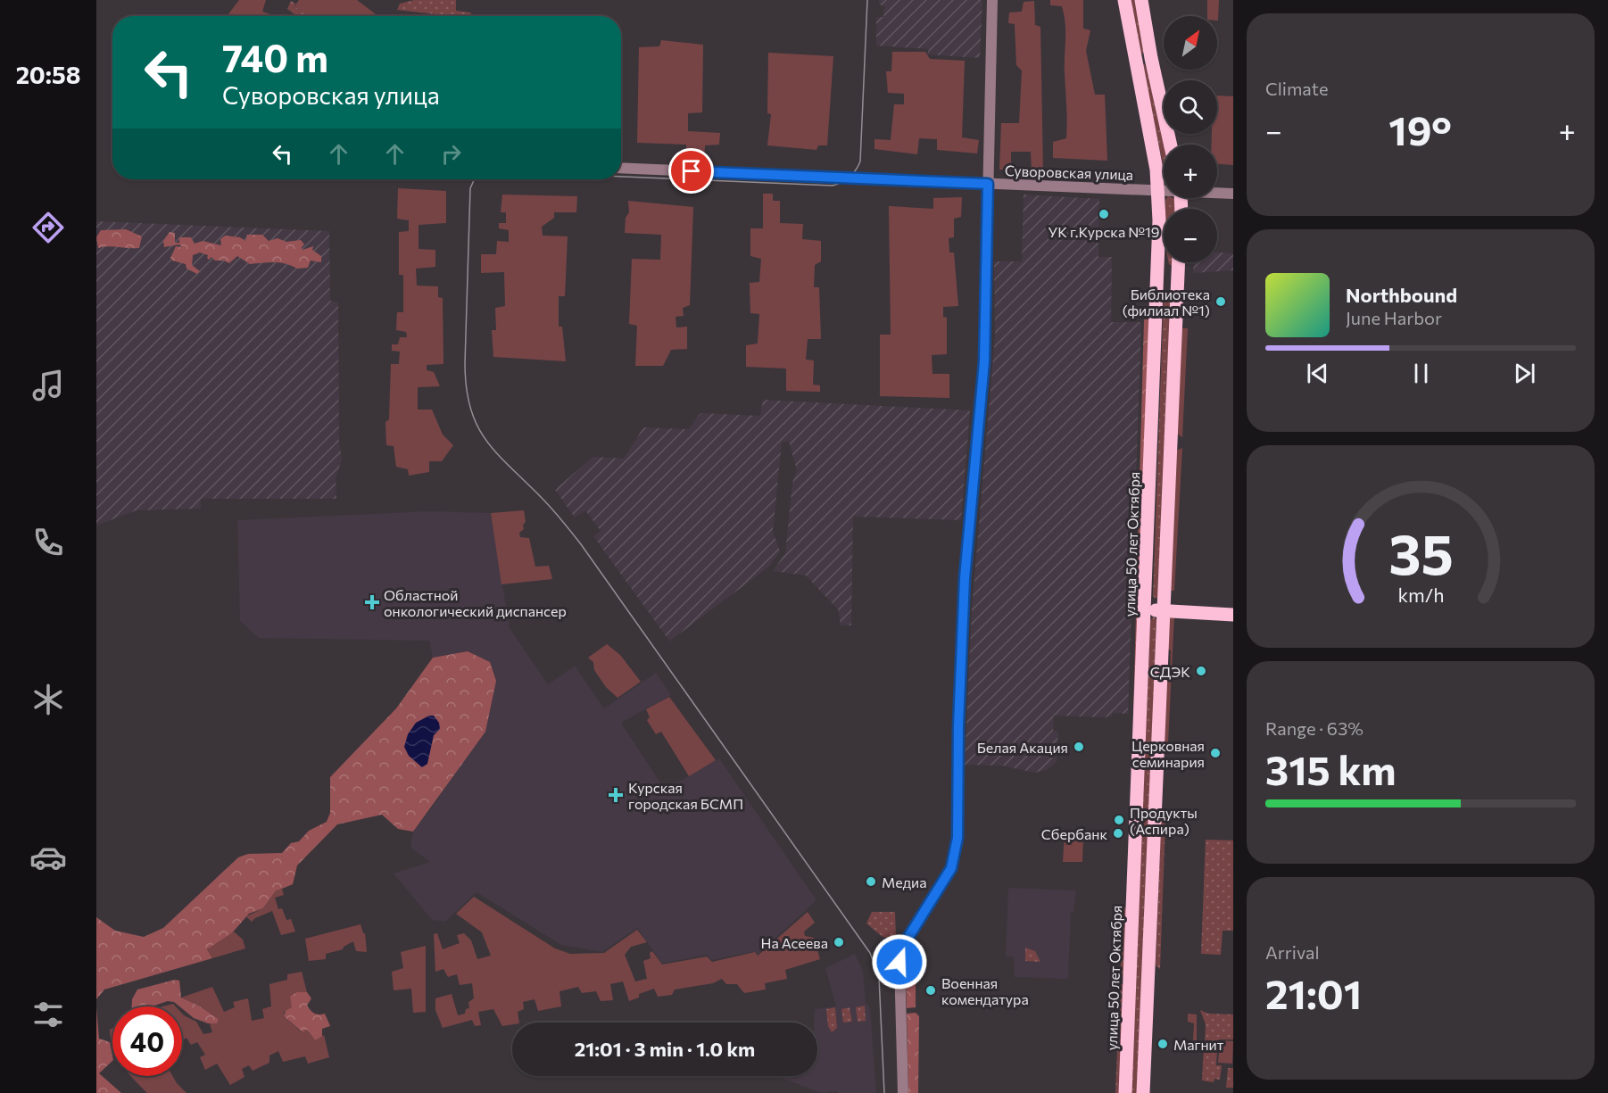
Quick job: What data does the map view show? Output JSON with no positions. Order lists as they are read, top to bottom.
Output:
{
  "streets": {
    "main road": ["улица 50 лет Октября"],
    "street": ["Суворовская улица"]
  },
  "crossings": [
    ["Суворовская улица", "улица 50 лет Октября"]
  ],
  "places": {
    "other": [
      "УК г.Курска №19",
      "Библиотека (филиал №1)",
      "СДЭК",
      "Белая Акация",
      "Церковная семинария",
      "Продукты (Аспира)",
      "Сбербанк",
      "Медиа",
      "На Асеева",
      "Военная комендатура",
      "Магнит"
    ],
    "health": ["Областной онкологический диспансер", "Курская городская БСМП"]
  },
  "north": "top right",
  "page": {
    "tabs": "20:58",
    "tile": [
      "Climate",
      ["Range · 63%", "315 km"],
      ["Arrival", "21:01"]
    ],
    "map_buttons": ["+", "−"],
    "turn": ["740 m", "Суворовская улица"],
    "heat": ["−", "19°", "+"],
    "song": ["Northbound", "June Harbor"],
    "limit": "40",
    "trip": "21:01 · 3 min · 1.0 km",
    "gauge": ["35", "km/h"]
  }
}
